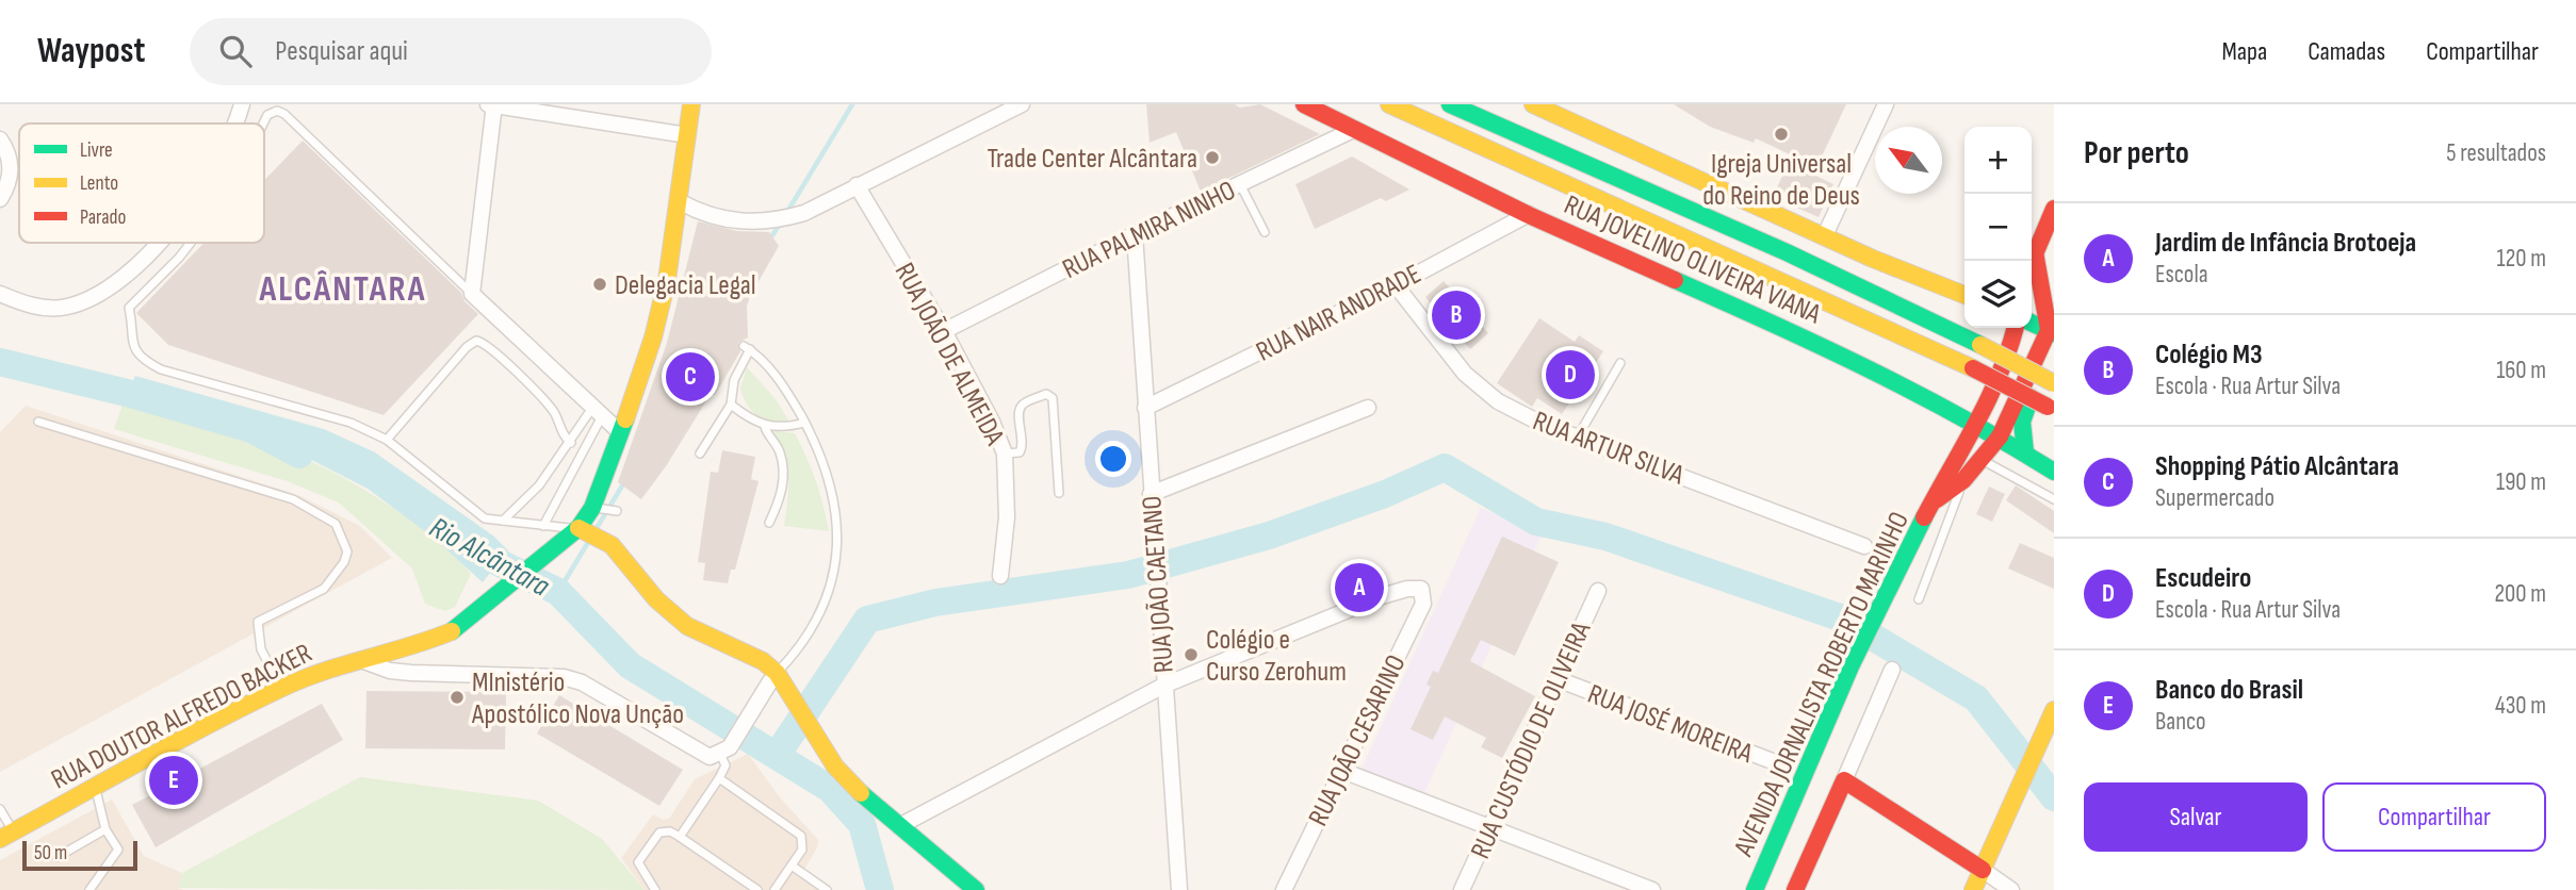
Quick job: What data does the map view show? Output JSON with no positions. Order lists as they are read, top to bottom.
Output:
{
  "streets": {
    "main road": ["RUA JOVELINO OLIVEIRA VIANA", "AVENIDA JORNALISTA ROBERTO MARINHO", "RUA DOUTOR ALFREDO BACKER"],
    "street": [
      "RUA PALMIRA NINHO",
      "RUA NAIR ANDRADE",
      "RUA JOÃO DE ALMEIDA",
      "RUA ARTUR SILVA",
      "RUA JOÃO CAETANO",
      "RUA JOSÉ MOREIRA",
      "RUA JOÃO CESARINO",
      "RUA CUSTÓDIO DE OLIVEIRA"
    ]
  },
  "crossings": [
    ["RUA PALMIRA NINHO", "RUA JOVELINO OLIVEIRA VIANA"],
    ["RUA PALMIRA NINHO", "RUA JOÃO DE ALMEIDA"],
    ["RUA PALMIRA NINHO", "RUA JOÃO CAETANO"],
    ["RUA JOVELINO OLIVEIRA VIANA", "RUA NAIR ANDRADE"],
    ["RUA NAIR ANDRADE", "RUA ARTUR SILVA"],
    ["RUA NAIR ANDRADE", "RUA JOÃO CAETANO"],
    ["RUA JOÃO CAETANO", "RUA JOÃO CESARINO"],
    ["RUA JOSÉ MOREIRA", "RUA CUSTÓDIO DE OLIVEIRA"]
  ],
  "districts": ["ALCÂNTARA"],
  "water": ["Rio Alcântara"],
  "places": [
    "Igreja Universal do Reino de Deus",
    "Trade Center Alcântara",
    "Delegacia Legal",
    "Colégio e Curso Zerohum",
    "MInistério Apostólico Nova Unção"
  ],
  "legend": ["Livre", "Lento", "Parado"],
  "scale_bar": "50 m",
  "north": "top left",
  "page": {
    "header": "Waypost",
    "search": "Pesquisar aqui",
    "nav": ["Mapa", "Camadas", "Compartilhar"],
    "heading": ["Por perto", "5 resultados"],
    "map_buttons": ["+", "−"],
    "list": [
      {
        "mark": "A",
        "name": "Jardim de Infância Brotoeja",
        "note": "Escola",
        "value": "120 m"
      },
      {
        "mark": "B",
        "name": "Colégio M3",
        "note": "Escola · Rua Artur Silva",
        "value": "160 m"
      },
      {
        "mark": "C",
        "name": "Shopping Pátio Alcântara",
        "note": "Supermercado",
        "value": "190 m"
      },
      {
        "mark": "D",
        "name": "Escudeiro",
        "note": "Escola · Rua Artur Silva",
        "value": "200 m"
      },
      {
        "mark": "E",
        "name": "Banco do Brasil",
        "note": "Banco",
        "value": "430 m"
      }
    ],
    "pins": [
      "B",
      "D",
      "C",
      "A",
      "E"
    ],
    "buttons": ["Salvar", "Compartilhar"],
    "scale": "50 m"
  }
}
